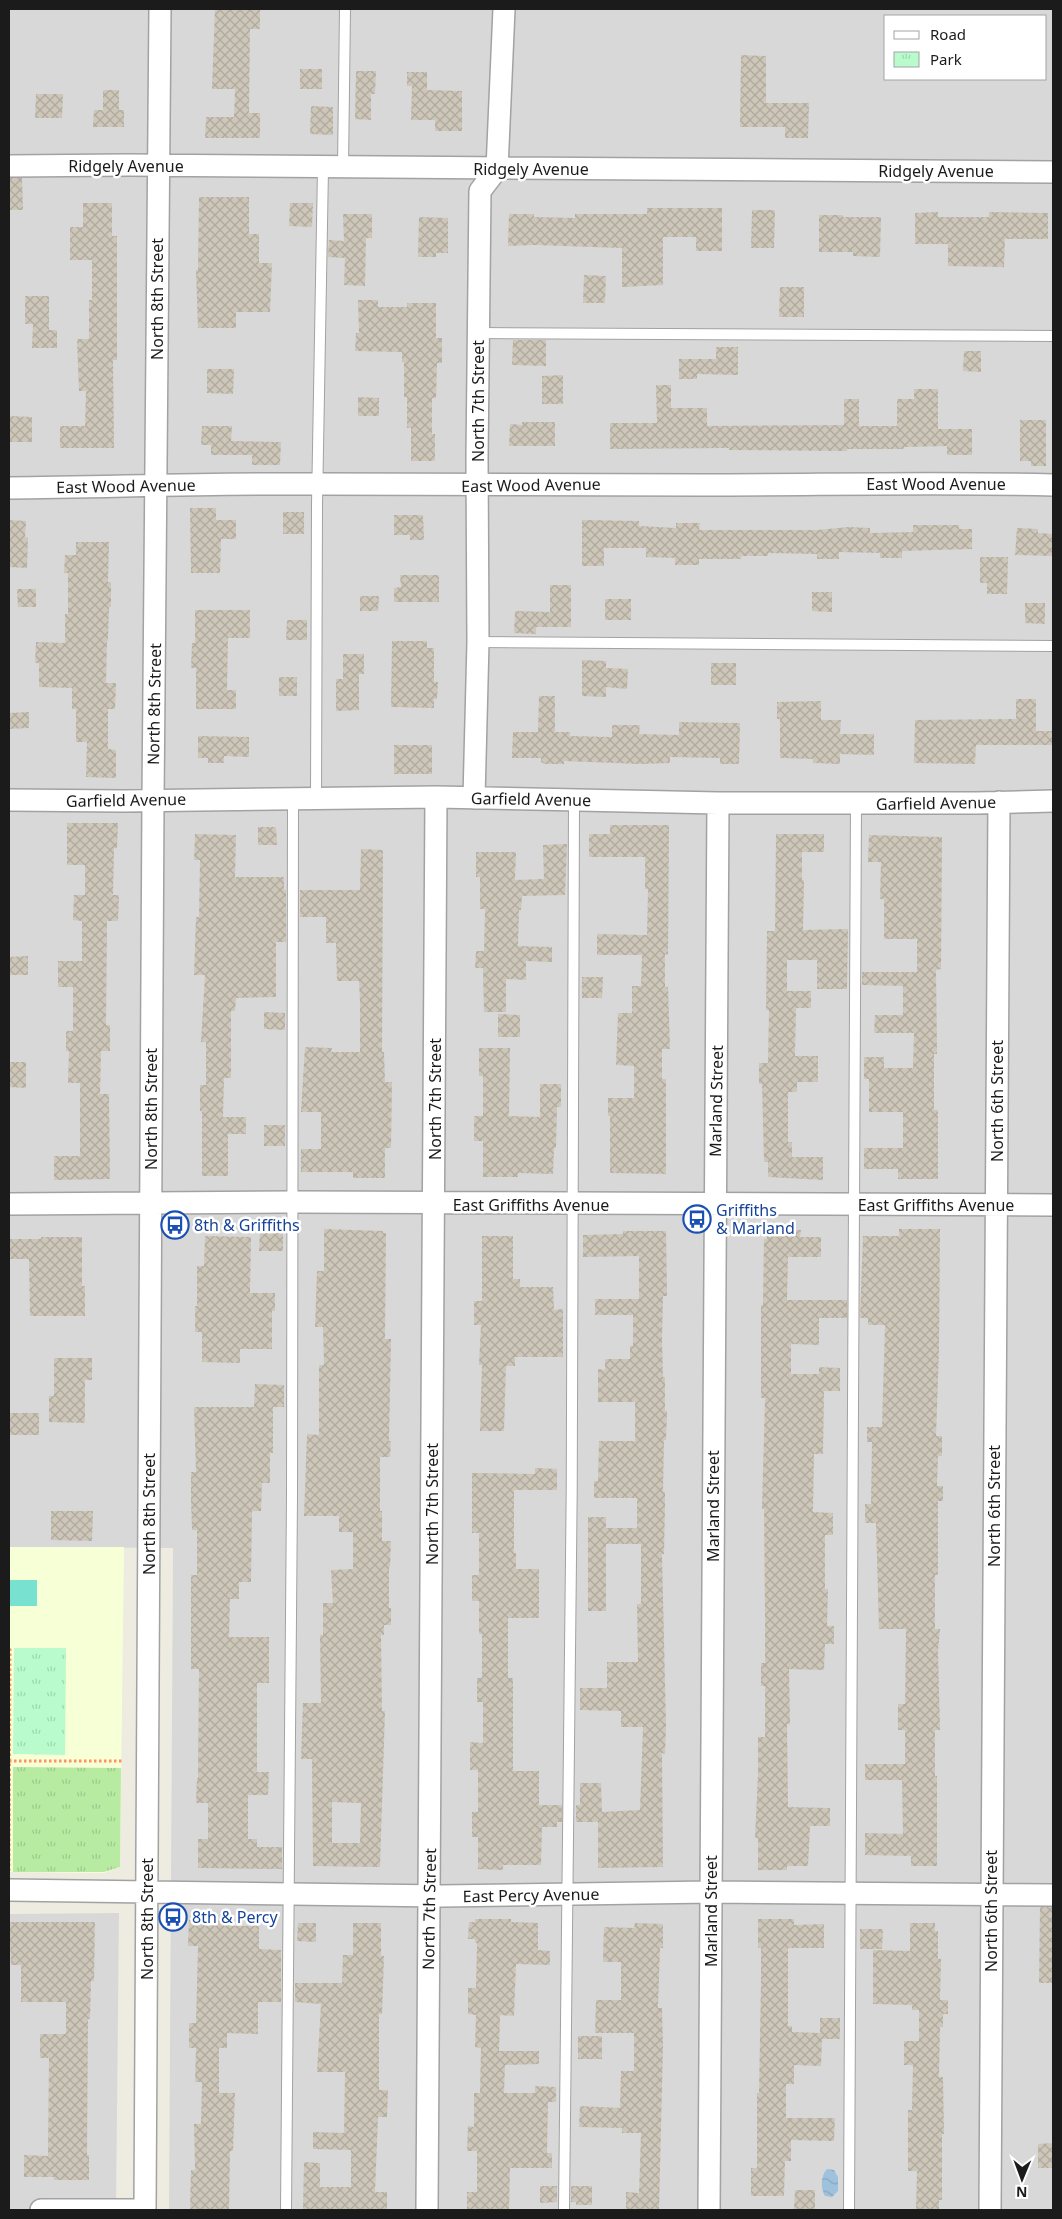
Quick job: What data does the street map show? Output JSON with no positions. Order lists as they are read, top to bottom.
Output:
{
  "streets": {
    "street": [
      "Ridgely Avenue",
      "North 8th Street",
      "North 7th Street",
      "East Wood Avenue",
      "Garfield Avenue",
      "Marland Street",
      "North 6th Street",
      "East Griffiths Avenue",
      "East Percy Avenue"
    ]
  },
  "crossings": [
    ["Ridgely Avenue", "North 8th Street"],
    ["Ridgely Avenue", "North 7th Street"],
    ["North 8th Street", "East Wood Avenue"],
    ["North 8th Street", "Garfield Avenue"],
    ["North 8th Street", "East Griffiths Avenue"],
    ["North 8th Street", "East Percy Avenue"],
    ["North 7th Street", "East Wood Avenue"],
    ["North 7th Street", "Garfield Avenue"],
    ["North 7th Street", "East Griffiths Avenue"],
    ["North 7th Street", "East Percy Avenue"],
    ["Garfield Avenue", "Marland Street"],
    ["Garfield Avenue", "North 6th Street"],
    ["Marland Street", "East Griffiths Avenue"],
    ["Marland Street", "East Percy Avenue"],
    ["North 6th Street", "East Griffiths Avenue"],
    ["North 6th Street", "East Percy Avenue"]
  ],
  "places": {
    "bus stop": ["Griffiths & Marland", "8th & Griffiths", "8th & Percy"]
  },
  "legend": ["Road", "Park"],
  "north": "bottom"
}
